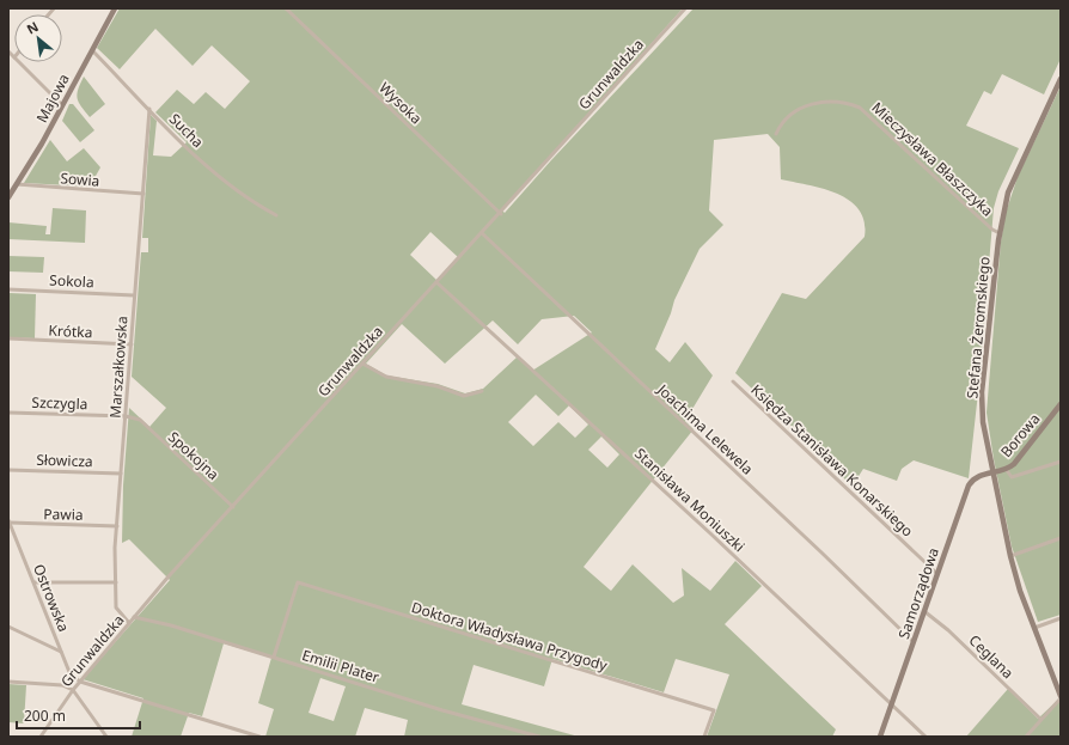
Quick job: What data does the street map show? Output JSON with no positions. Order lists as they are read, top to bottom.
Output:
{
  "streets": {
    "main road": [
      "Majowa",
      "Stefana Żeromskiego",
      "Borowa",
      "Samorządowa"
    ],
    "street": [
      "Grunwaldzka",
      "Wysoka",
      "Sucha",
      "Mieczysława Błaszczyka",
      "Sowia",
      "Sokola",
      "Krótka",
      "Marszałkowska",
      "Szczygla",
      "Joachima Lelewela",
      "Spokojna",
      "Słowicza",
      "Księdza Stanisława Konarskiego",
      "Stanisława Moniuszki",
      "Pawia",
      "Ostrowska",
      "Doktora Władysława Przygody",
      "Ceglana",
      "Emilii Plater"
    ]
  },
  "crossings": [
    ["Grunwaldzka", "Wysoka"],
    ["Grunwaldzka", "Marszałkowska"],
    ["Grunwaldzka", "Joachima Lelewela"],
    ["Grunwaldzka", "Spokojna"],
    ["Grunwaldzka", "Stanisława Moniuszki"],
    ["Grunwaldzka", "Ostrowska"],
    ["Grunwaldzka", "Emilii Plater"],
    ["Majowa", "Sucha"],
    ["Majowa", "Sowia"],
    ["Sucha", "Marszałkowska"],
    ["Mieczysława Błaszczyka", "Stefana Żeromskiego"],
    ["Sowia", "Marszałkowska"],
    ["Sokola", "Marszałkowska"],
    ["Stefana Żeromskiego", "Borowa"],
    ["Stefana Żeromskiego", "Samorządowa"],
    ["Krótka", "Marszałkowska"],
    ["Marszałkowska", "Szczygla"],
    ["Marszałkowska", "Słowicza"],
    ["Marszałkowska", "Pawia"],
    ["Szczygla", "Spokojna"],
    ["Joachima Lelewela", "Samorządowa"],
    ["Borowa", "Samorządowa"],
    ["Księdza Stanisława Konarskiego", "Samorządowa"],
    ["Stanisława Moniuszki", "Samorządowa"],
    ["Pawia", "Ostrowska"],
    ["Samorządowa", "Ceglana"],
    ["Doktora Władysława Przygody", "Emilii Plater"]
  ],
  "scale_bar": "200 m",
  "north": "top left"
}
